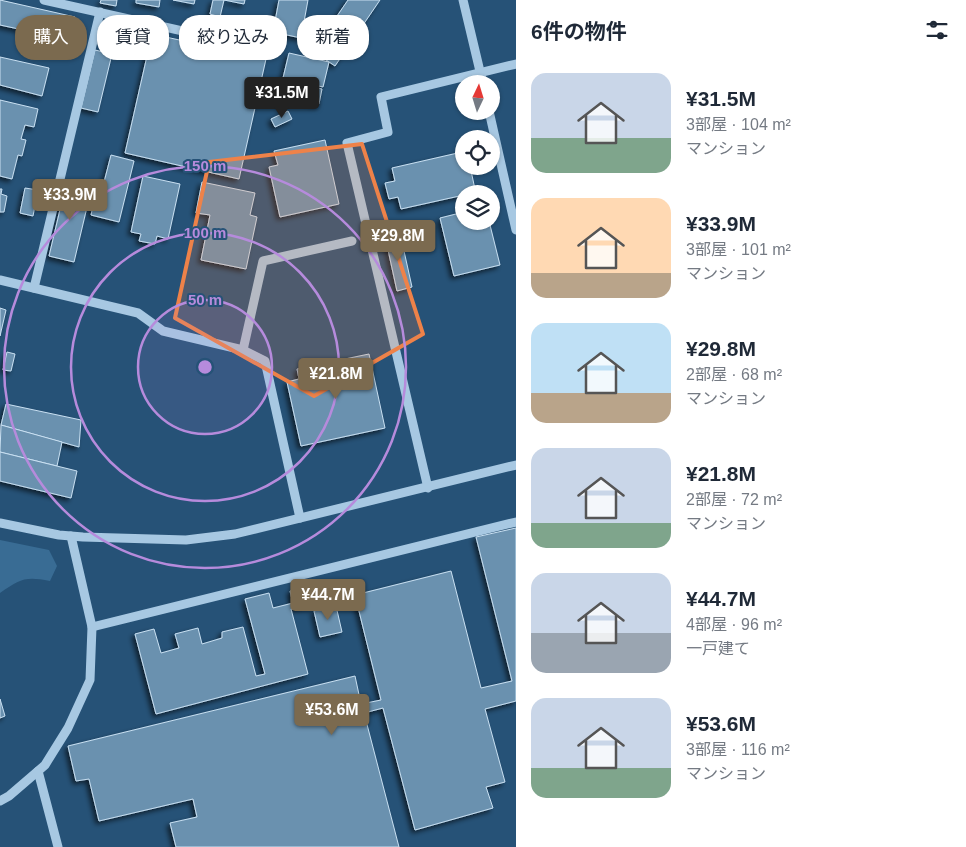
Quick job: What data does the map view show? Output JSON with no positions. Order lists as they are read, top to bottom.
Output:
{
  "north": "top",
  "page": {
    "heading": "6件の物件",
    "chip": [
      "購入",
      "賃貸",
      "絞り込み",
      "新着"
    ],
    "list": [
      {
        "name": "¥31.5M",
        "note": "3部屋 · 104 m² · マンション"
      },
      {
        "name": "¥33.9M",
        "note": "3部屋 · 101 m² · マンション"
      },
      {
        "name": "¥29.8M",
        "note": "2部屋 · 68 m² · マンション"
      },
      {
        "name": "¥21.8M",
        "note": "2部屋 · 72 m² · マンション"
      },
      {
        "name": "¥44.7M",
        "note": "4部屋 · 96 m² · 一戸建て"
      },
      {
        "name": "¥53.6M",
        "note": "3部屋 · 116 m² · マンション"
      }
    ],
    "price": [
      "¥31.5M",
      "¥33.9M",
      "¥29.8M",
      "¥21.8M",
      "¥44.7M",
      "¥53.6M"
    ]
  },
  "rings": ["150 m", "100 m", "50 m"]
}
